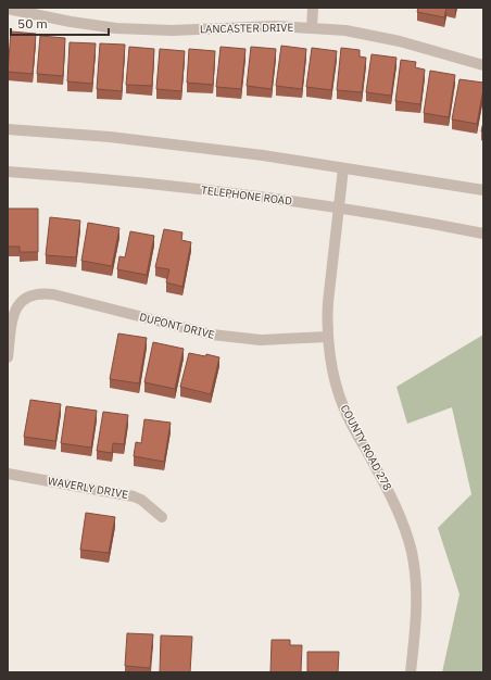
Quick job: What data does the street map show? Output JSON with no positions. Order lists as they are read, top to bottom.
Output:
{
  "streets": {
    "street": [
      "LANCASTER DRIVE",
      "TELEPHONE ROAD",
      "DUPONT DRIVE",
      "COUNTY ROAD 278",
      "WAVERLY DRIVE"
    ]
  },
  "crossings": [
    ["TELEPHONE ROAD", "COUNTY ROAD 278"],
    ["DUPONT DRIVE", "COUNTY ROAD 278"]
  ],
  "scale_bar": "50 m"
}
